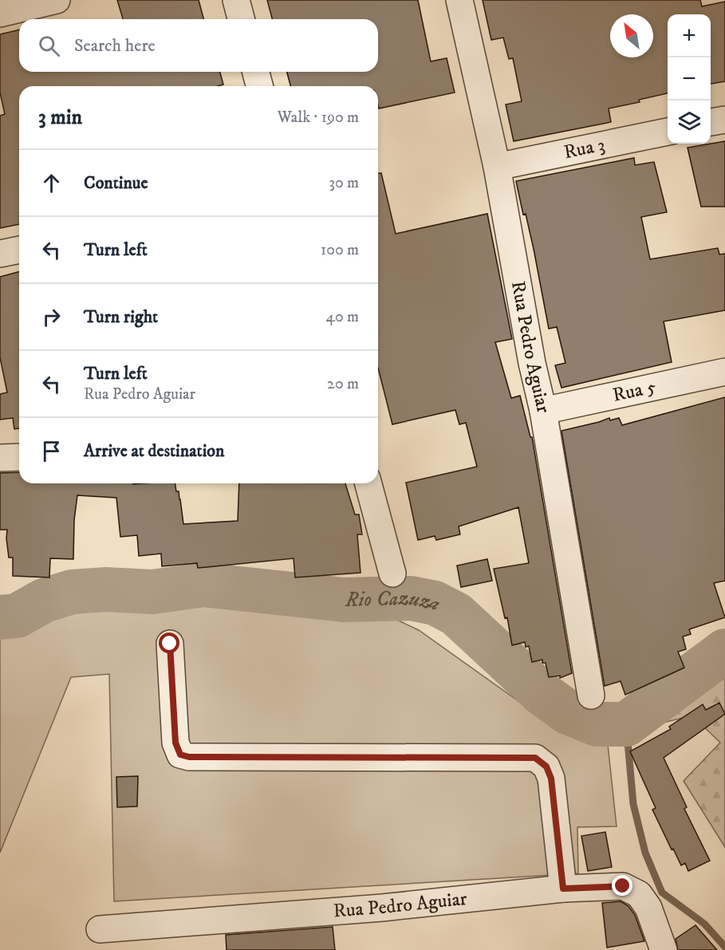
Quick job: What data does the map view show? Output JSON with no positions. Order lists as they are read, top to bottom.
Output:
{
  "streets": {
    "street": ["Rua 3", "Rua Pedro Aguiar", "Rua 5"]
  },
  "crossings": [
    ["Rua 3", "Rua Pedro Aguiar"],
    ["Rua Pedro Aguiar", "Rua 5"]
  ],
  "water": ["Rio Cazuza"],
  "north": "top left",
  "page": {
    "map_buttons": ["+", "−"],
    "search": "Search here",
    "heading": ["3 min", "Walk · 190 m"],
    "list": [
      ["Continue", "30 m"],
      ["Turn left", "100 m"],
      ["Turn right", "40 m"],
      ["Turn left", "Rua Pedro Aguiar", "20 m"],
      "Arrive at destination"
    ]
  }
}
